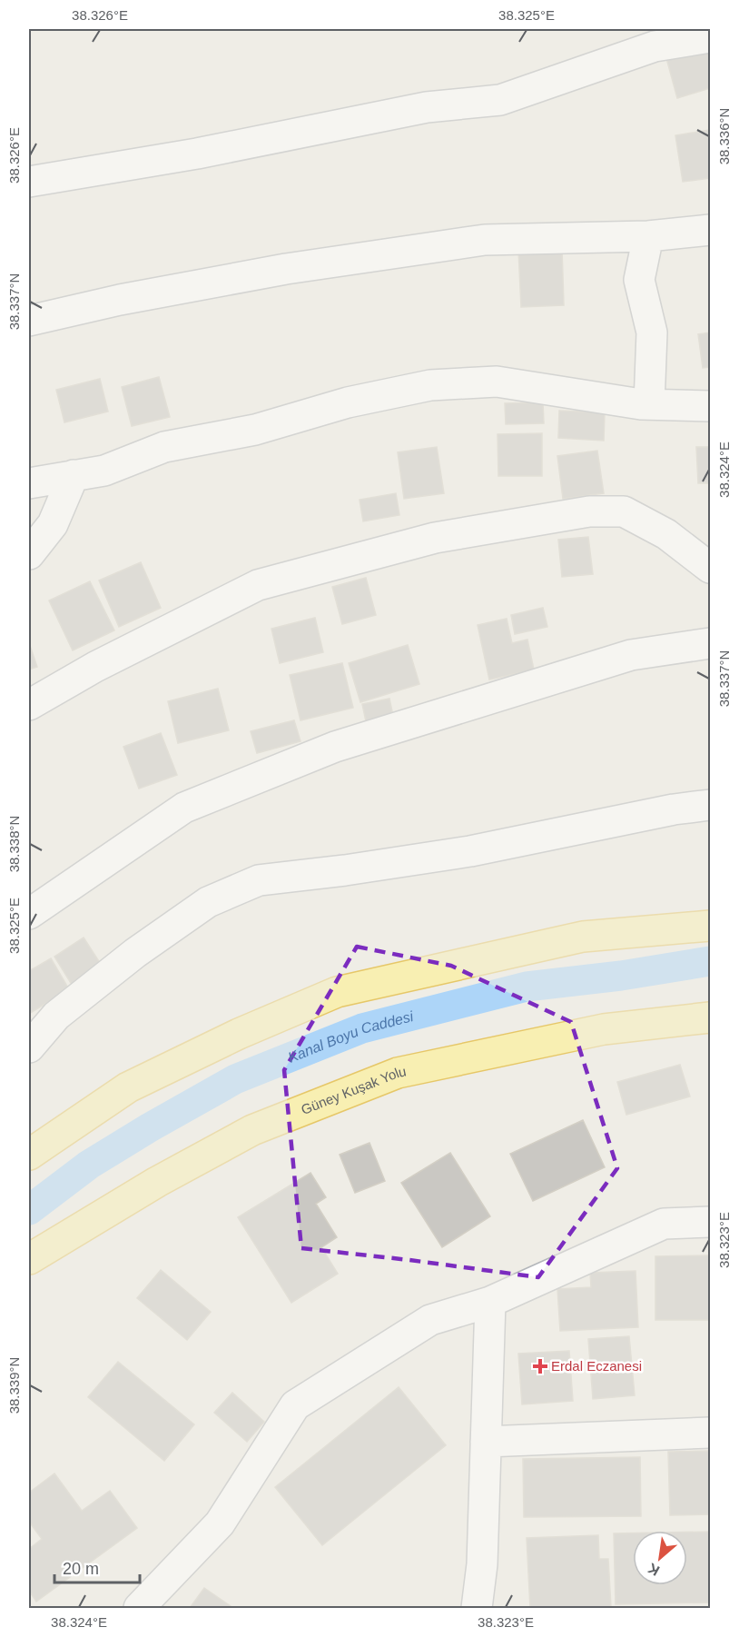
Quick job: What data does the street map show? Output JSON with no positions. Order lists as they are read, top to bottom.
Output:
{
  "streets": {
    "main road": ["Güney Kuşak Yolu"]
  },
  "water": ["Kanal Boyu Caddesi"],
  "places": {
    "health": ["Erdal Eczanesi"]
  },
  "scale_bar": "20 m",
  "north": "bottom left",
  "coordinates": [
    "38.326°E",
    "38.325°E",
    "38.336°N",
    "38.337°N",
    "38.324°E",
    "38.338°N",
    "38.323°E",
    "38.339°N"
  ]
}
